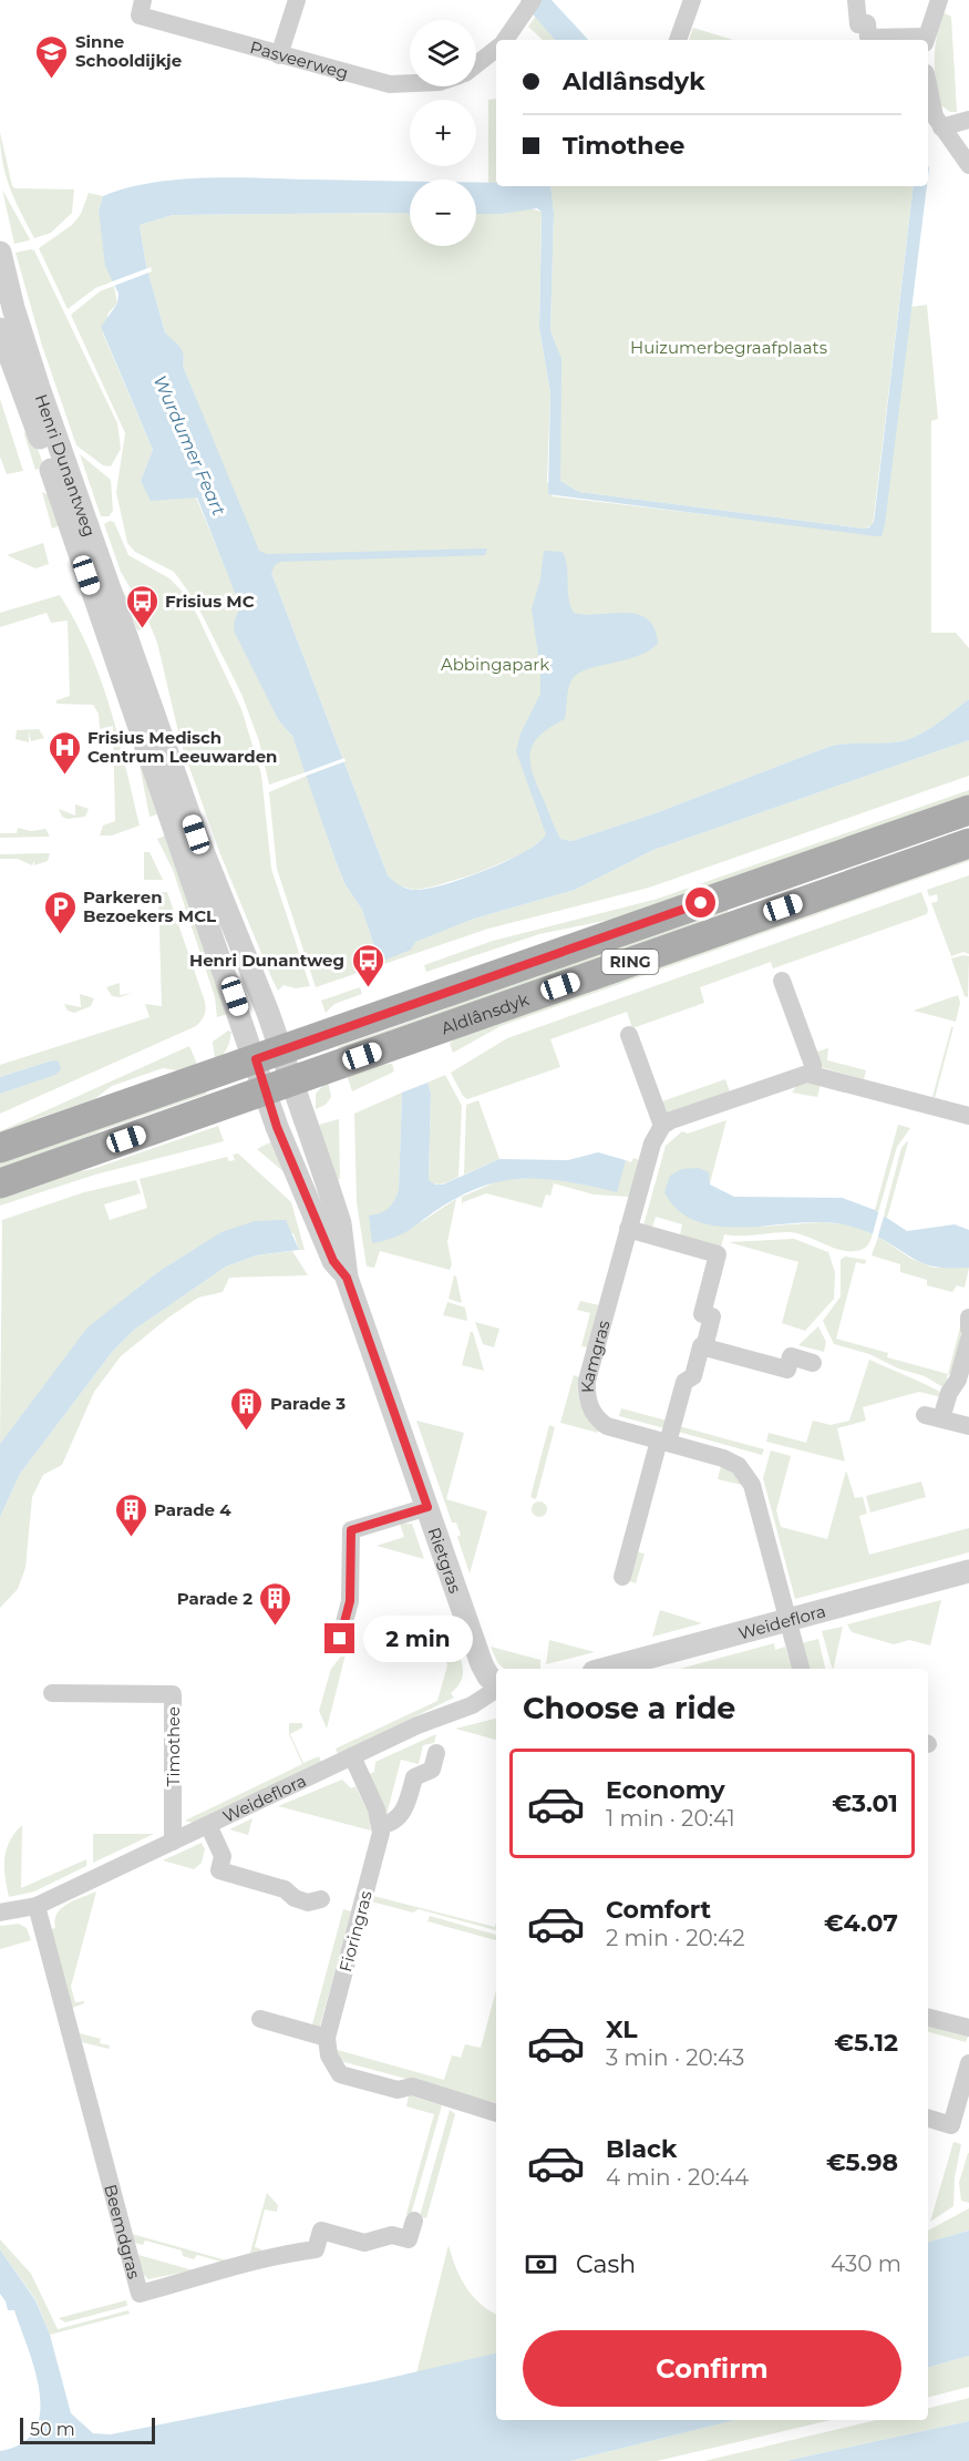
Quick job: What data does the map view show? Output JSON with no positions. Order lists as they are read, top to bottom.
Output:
{
  "streets": {
    "main road": ["RING", "Aldlânsdyk"],
    "street": [
      "Pasveerweg",
      "Henri Dunantweg",
      "Kamgras",
      "Rietgras",
      "Weideflora",
      "Timothee",
      "Fioringras",
      "Beemdgras"
    ]
  },
  "crossings": [
    ["Henri Dunantweg", "Aldlânsdyk"],
    ["Henri Dunantweg", "Rietgras"],
    ["Aldlânsdyk", "Rietgras"],
    ["Kamgras", "Weideflora"],
    ["Weideflora", "Timothee"],
    ["Weideflora", "Beemdgras"]
  ],
  "water": ["Wurdumer Feart"],
  "parks": ["Huizumerbegraafplaats", "Abbingapark"],
  "places": {
    "school or university": ["Sinne Schooldijkje"],
    "bus stop": ["Frisius MC", "Henri Dunantweg"],
    "hospital": ["Frisius Medisch Centrum Leeuwarden"],
    "parking": ["Parkeren Bezoekers MCL"],
    "building": ["Parade 3", "Parade 4", "Parade 2"]
  },
  "scale_bar": "50 m",
  "page": {
    "map_buttons": ["+", "−"],
    "banner": ["Aldlânsdyk", "Timothee"],
    "bubble": "2 min",
    "heading": "Choose a ride",
    "list": [
      {
        "name": "Economy",
        "note": "1 min · 20:41",
        "value": "€3.01"
      },
      {
        "name": "Comfort",
        "note": "2 min · 20:42",
        "value": "€4.07"
      },
      {
        "name": "XL",
        "note": "3 min · 20:43",
        "value": "€5.12"
      },
      {
        "name": "Black",
        "note": "4 min · 20:44",
        "value": "€5.98"
      }
    ],
    "pay": ["Cash", "430 m"],
    "buttons": "Confirm",
    "scale": "50 m"
  }
}
